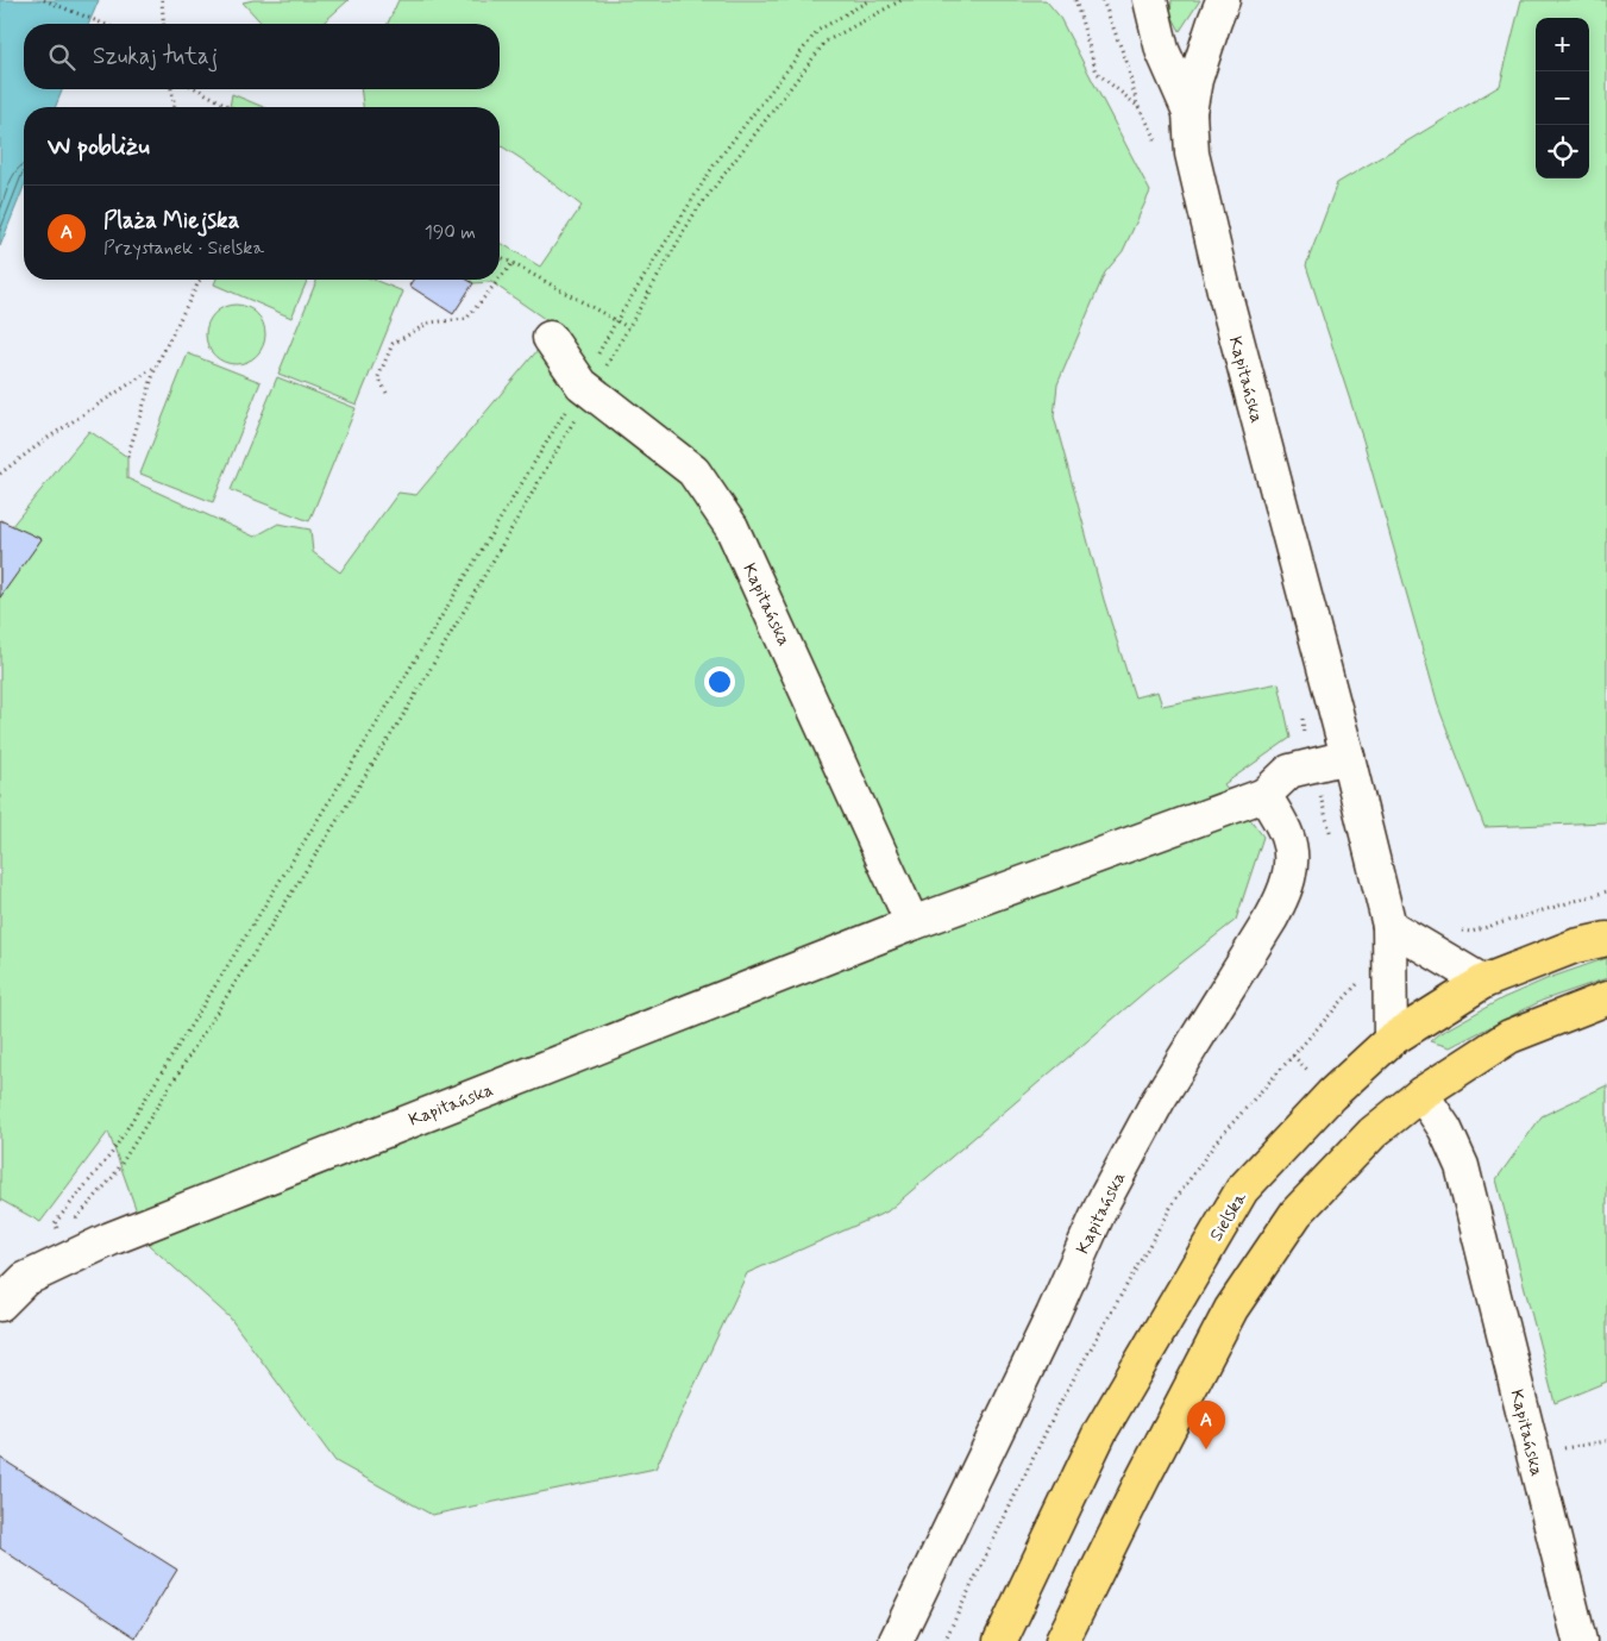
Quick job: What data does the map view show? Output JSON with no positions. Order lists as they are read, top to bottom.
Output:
{
  "streets": {
    "main road": ["Sielska"],
    "street": ["Kapitańska"]
  },
  "crossings": [
    ["Kapitańska", "Sielska"]
  ],
  "page": {
    "map_buttons": ["+", "−"],
    "search": "Szukaj tutaj",
    "heading": "W pobliżu",
    "list": [
      {
        "mark": "A",
        "name": "Plaża Miejska",
        "note": "Przystanek · Sielska",
        "value": "190 m"
      }
    ],
    "pins": "A"
  }
}
